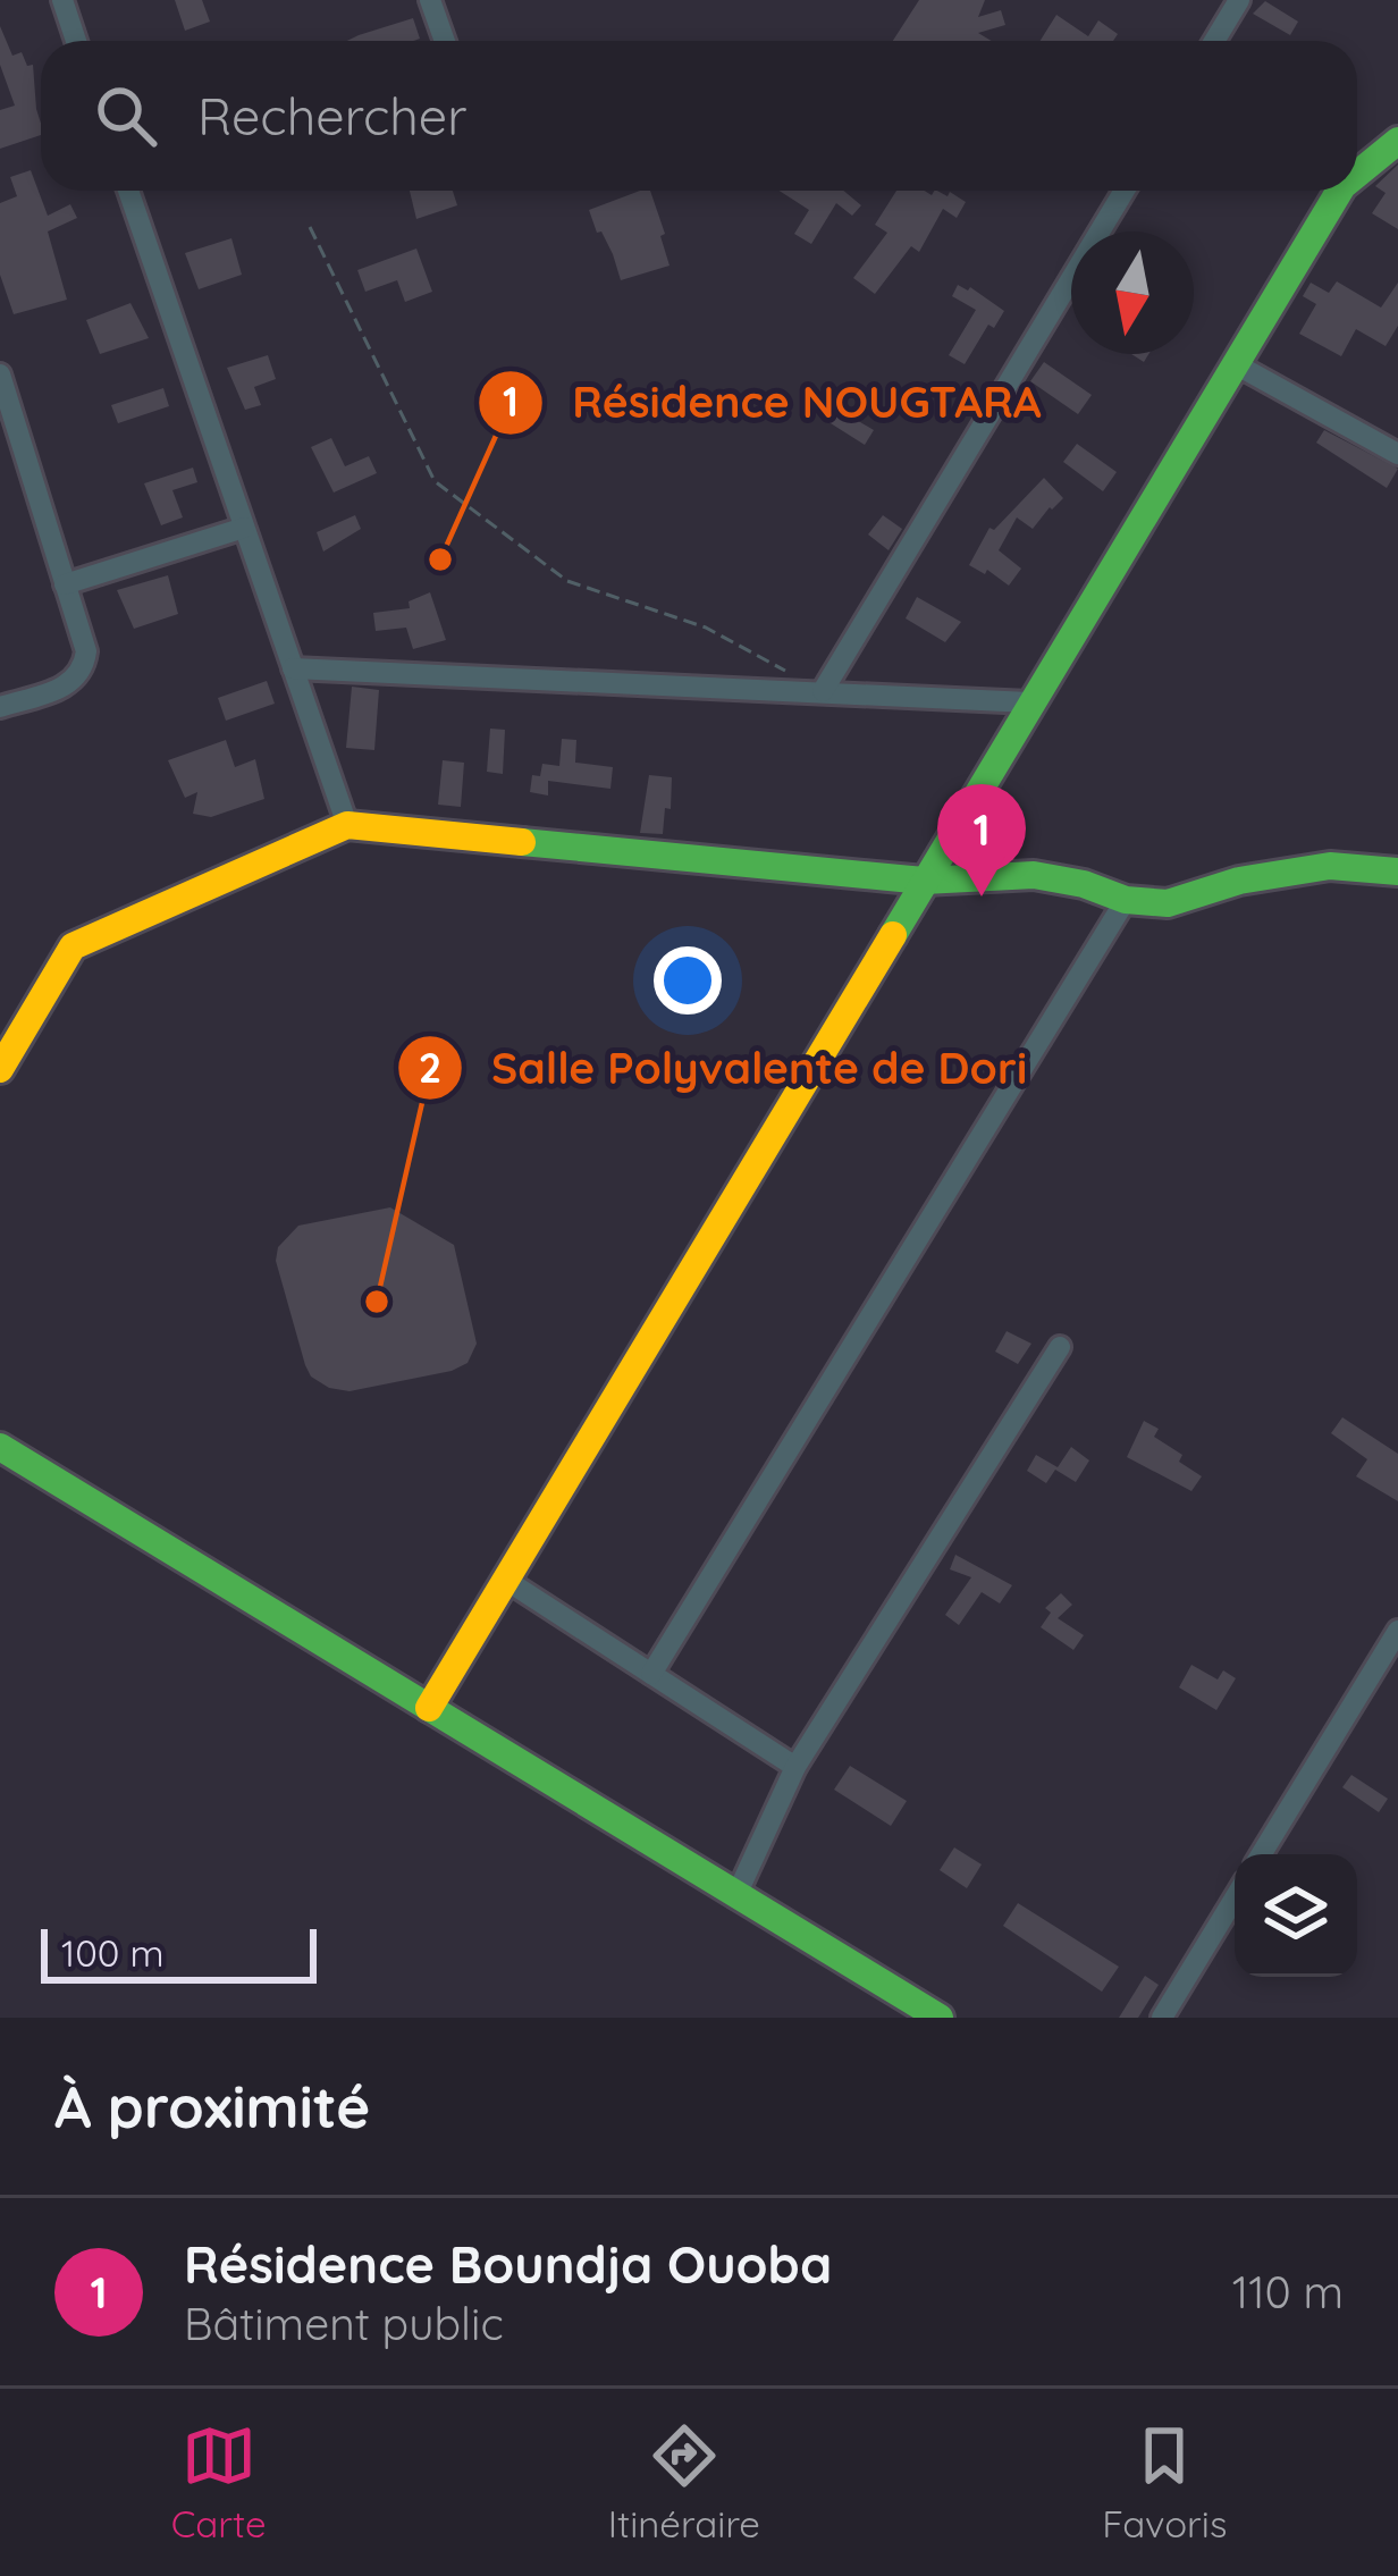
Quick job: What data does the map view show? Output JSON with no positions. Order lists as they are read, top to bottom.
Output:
{
  "places": ["Résidence NOUGTARA", "Salle Polyvalente de Dori"],
  "scale_bar": "100 m",
  "north": "bottom",
  "page": {
    "search": "Rechercher",
    "pins": "1",
    "scale": "100 m",
    "heading": "À proximité",
    "list": [
      {
        "mark": "1",
        "name": "Résidence Boundja Ouoba",
        "note": "Bâtiment public",
        "value": "110 m"
      }
    ],
    "nav": ["Carte", "Itinéraire", "Favoris"]
  }
}
